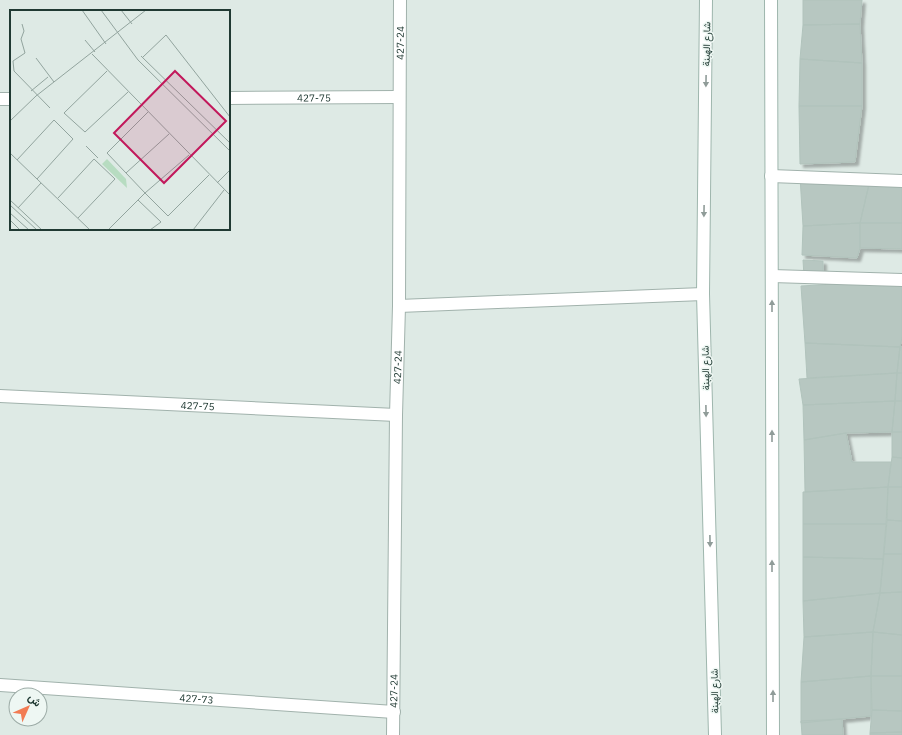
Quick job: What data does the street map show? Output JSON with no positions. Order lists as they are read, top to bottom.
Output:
{
  "streets": {
    "street": [
      "427-24",
      "شارع الهبنة",
      "427-75",
      "427-73"
    ]
  },
  "crossings": [
    ["427-24", "427-75"],
    ["427-24", "427-73"]
  ],
  "north": "top right"
}
